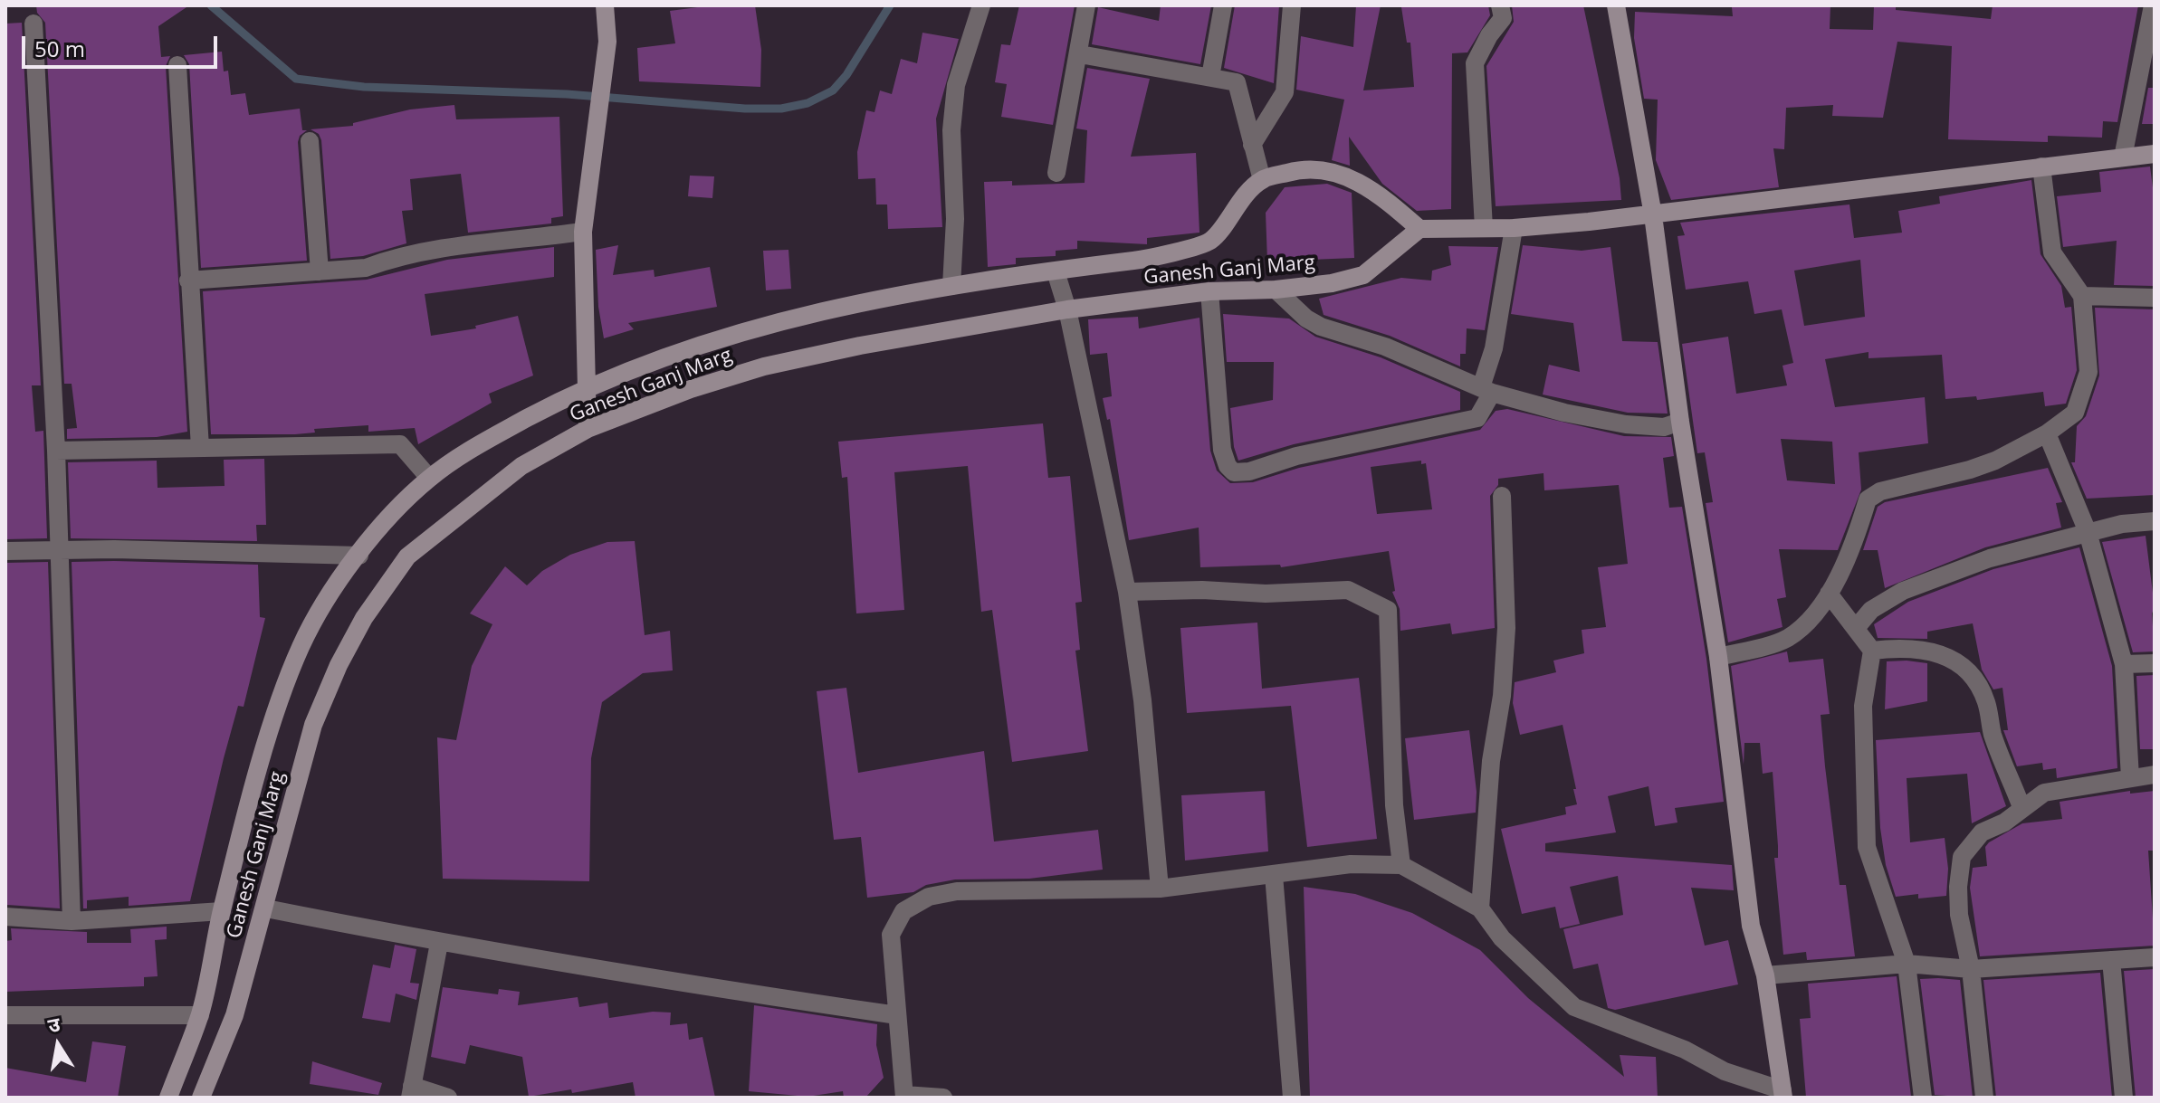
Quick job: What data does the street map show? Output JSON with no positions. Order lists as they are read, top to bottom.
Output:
{
  "streets": {
    "main road": ["Ganesh Ganj Marg"]
  },
  "scale_bar": "50 m",
  "north": "top"
}
